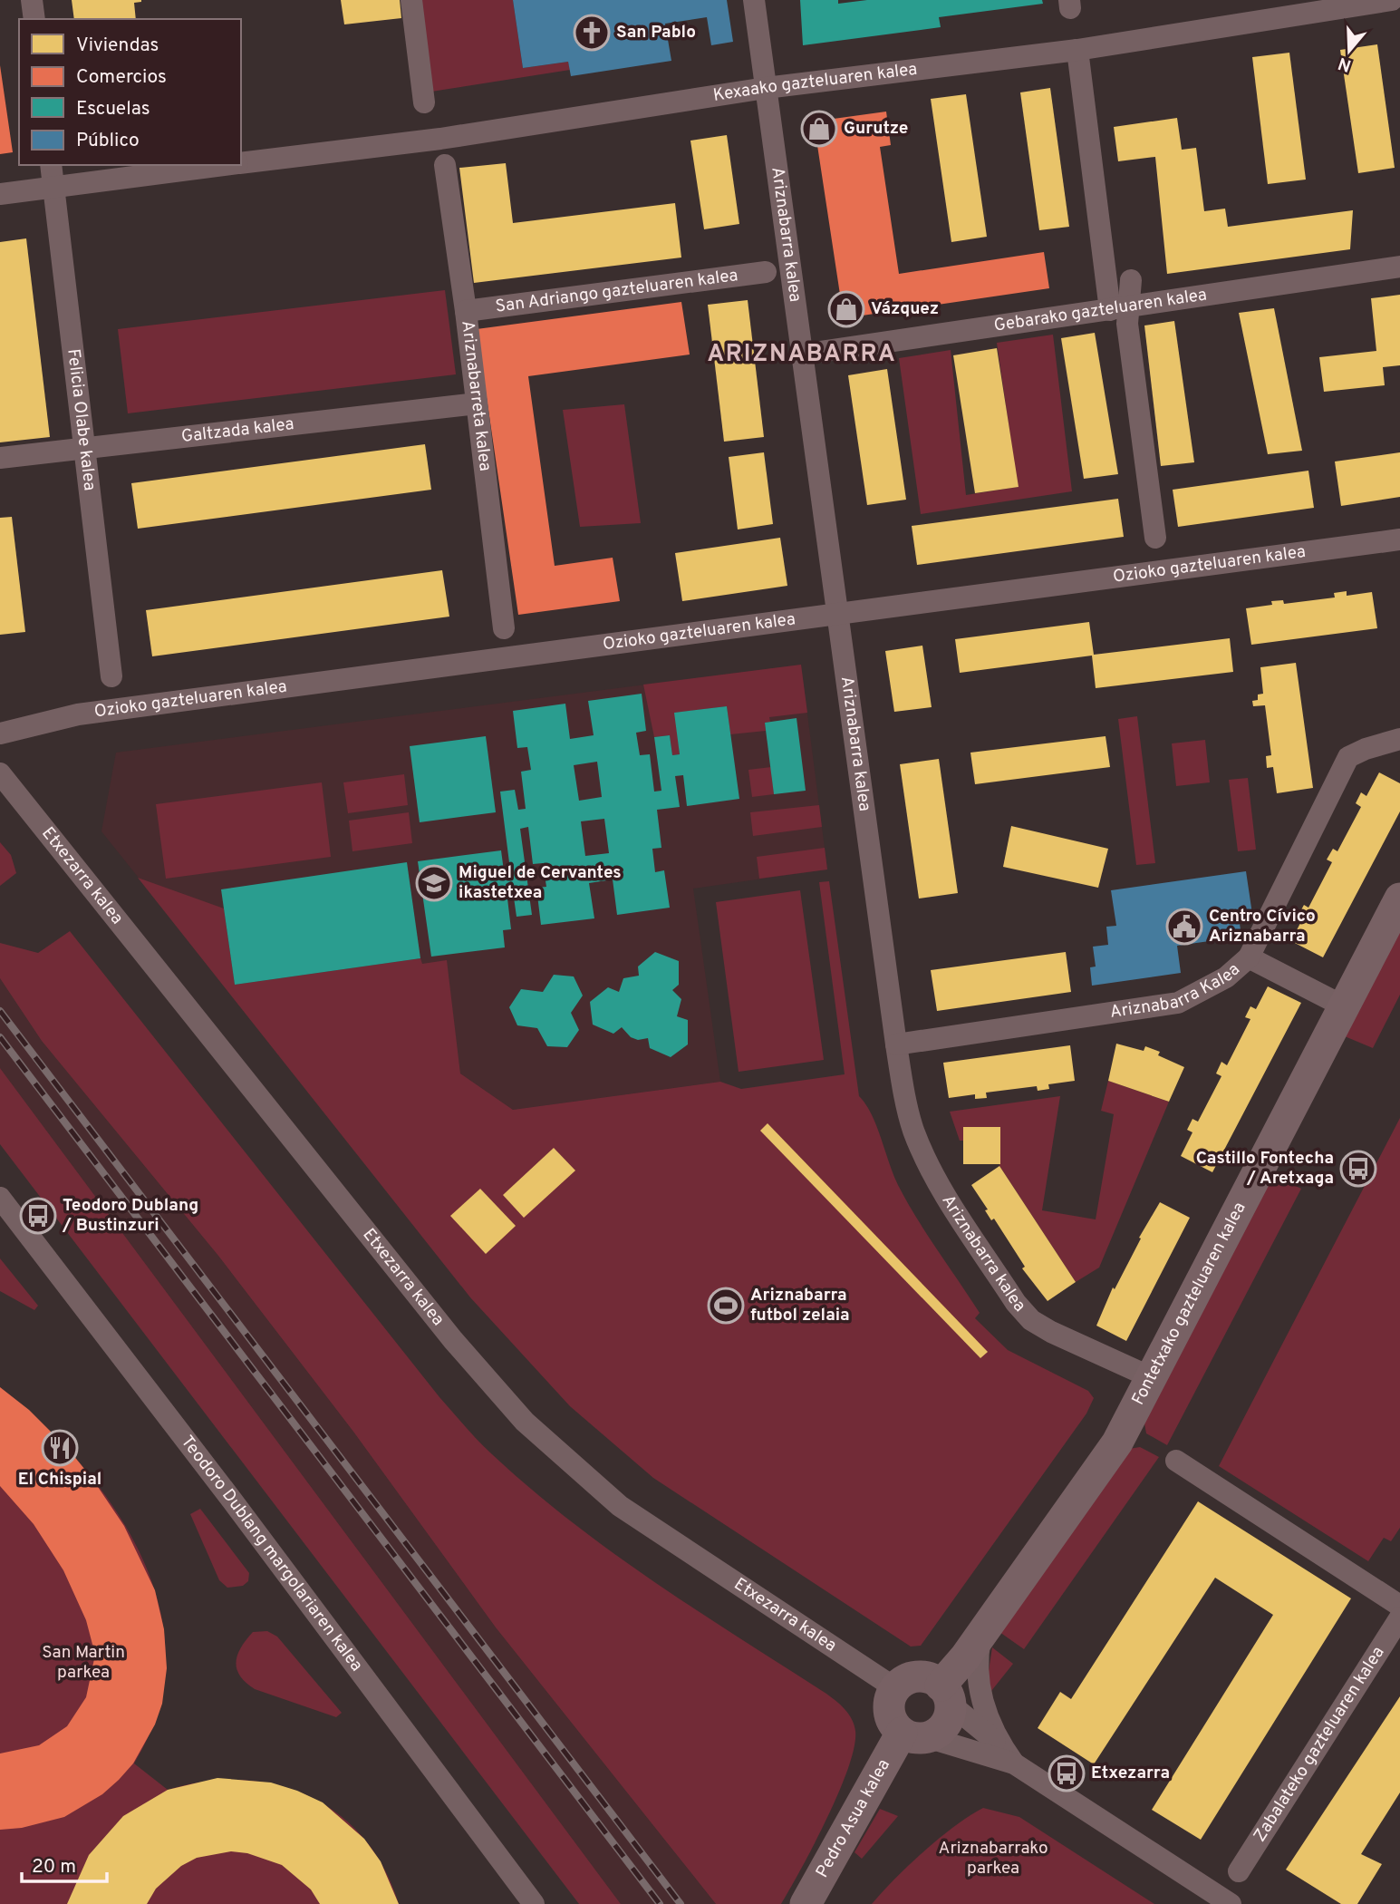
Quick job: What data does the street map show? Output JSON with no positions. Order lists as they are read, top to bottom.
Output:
{
  "streets": {
    "main road": ["Fontetxako gazteluaren kalea", "Pedro Asua kalea"],
    "street": [
      "Kexaako gazteluaren kalea",
      "Ariznabarra kalea",
      "San Adriango gazteluaren kalea",
      "Gebarako gazteluaren kalea",
      "Ariznabarreta kalea",
      "Felicia Olabe kalea",
      "Galtzada kalea",
      "Ozioko gazteluaren kalea",
      "Etxezarra kalea",
      "Ariznabarra Kalea",
      "Teodoro Dublang margolariaren kalea",
      "Zabalateko gazteluaren kalea"
    ]
  },
  "crossings": [
    ["Kexaako gazteluaren kalea", "Ariznabarra kalea"],
    ["Kexaako gazteluaren kalea", "Felicia Olabe kalea"],
    ["Ariznabarra kalea", "Gebarako gazteluaren kalea"],
    ["Ariznabarra kalea", "Ozioko gazteluaren kalea"],
    ["Ariznabarra kalea", "Ariznabarra Kalea"],
    ["Ariznabarra kalea", "Fontetxako gazteluaren kalea"],
    ["San Adriango gazteluaren kalea", "Ariznabarreta kalea"],
    ["Ariznabarreta kalea", "Galtzada kalea"],
    ["Felicia Olabe kalea", "Galtzada kalea"],
    ["Etxezarra kalea", "Fontetxako gazteluaren kalea"],
    ["Etxezarra kalea", "Pedro Asua kalea"],
    ["Fontetxako gazteluaren kalea", "Pedro Asua kalea"]
  ],
  "districts": ["ARIZNABARRA"],
  "parks": ["San Martin parkea", "Ariznabarrako parkea"],
  "places": {
    "church": ["San Pablo"],
    "shop": ["Gurutze", "Vázquez"],
    "school or university": ["Miguel de Cervantes ikastetxea"],
    "public building": ["Centro Cívico Ariznabarra"],
    "bus stop": ["Castillo Fontecha / Aretxaga", "Teodoro Dublang / Bustinzuri", "Etxezarra"],
    "sports": ["Ariznabarra futbol zelaia"],
    "restaurant": ["El Chispial"]
  },
  "legend": [
    "Viviendas",
    "Comercios",
    "Escuelas",
    "Público"
  ],
  "scale_bar": "20 m",
  "north": "bottom"
}
